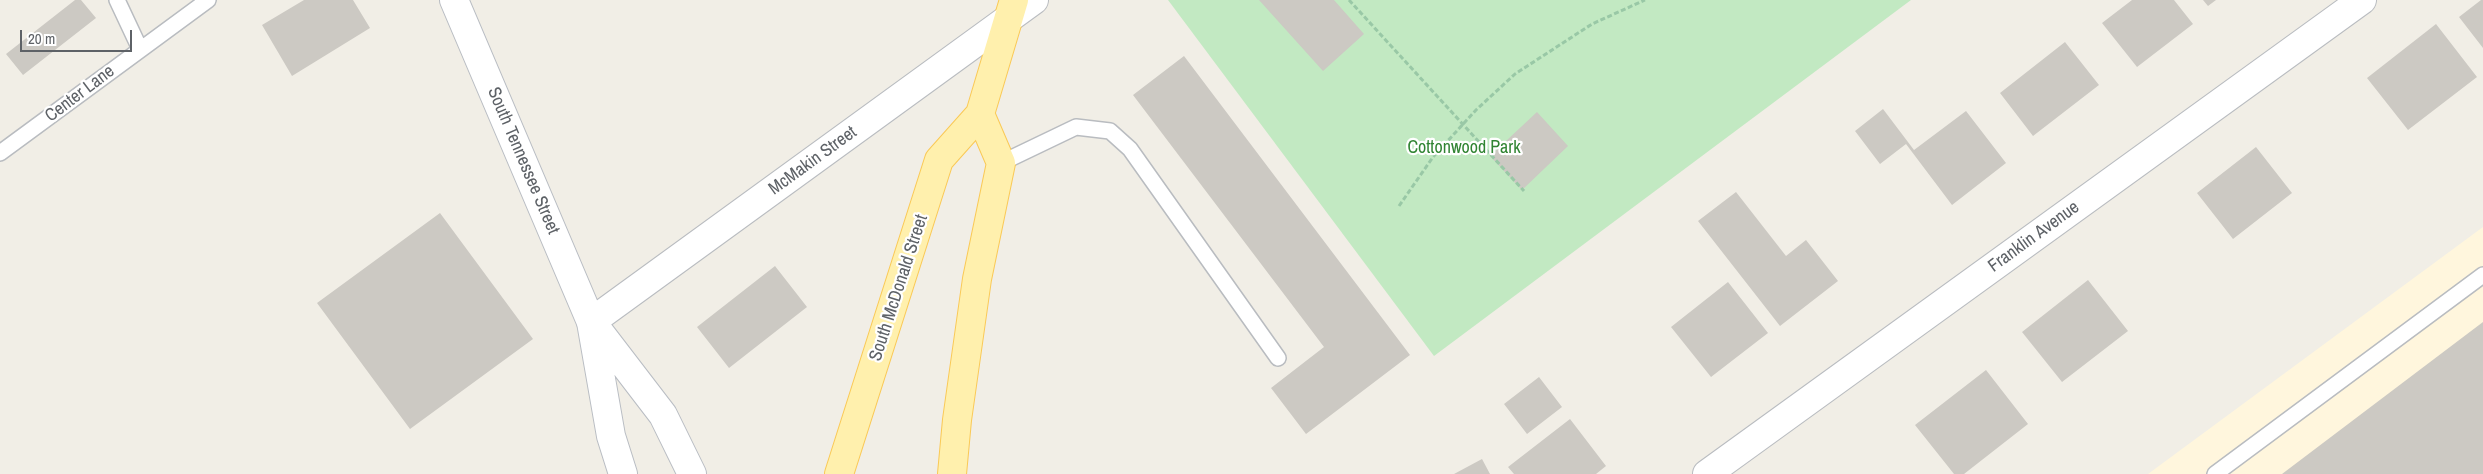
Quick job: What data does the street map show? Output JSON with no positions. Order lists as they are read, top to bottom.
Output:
{
  "streets": {
    "main road": ["South McDonald Street"],
    "street": ["South Tennessee Street", "McMakin Street", "Franklin Avenue"],
    "lane": ["Center Lane"]
  },
  "crossings": [
    ["South Tennessee Street", "McMakin Street"],
    ["McMakin Street", "South McDonald Street"]
  ],
  "parks": ["Cottonwood Park"],
  "scale_bar": "20 m"
}
